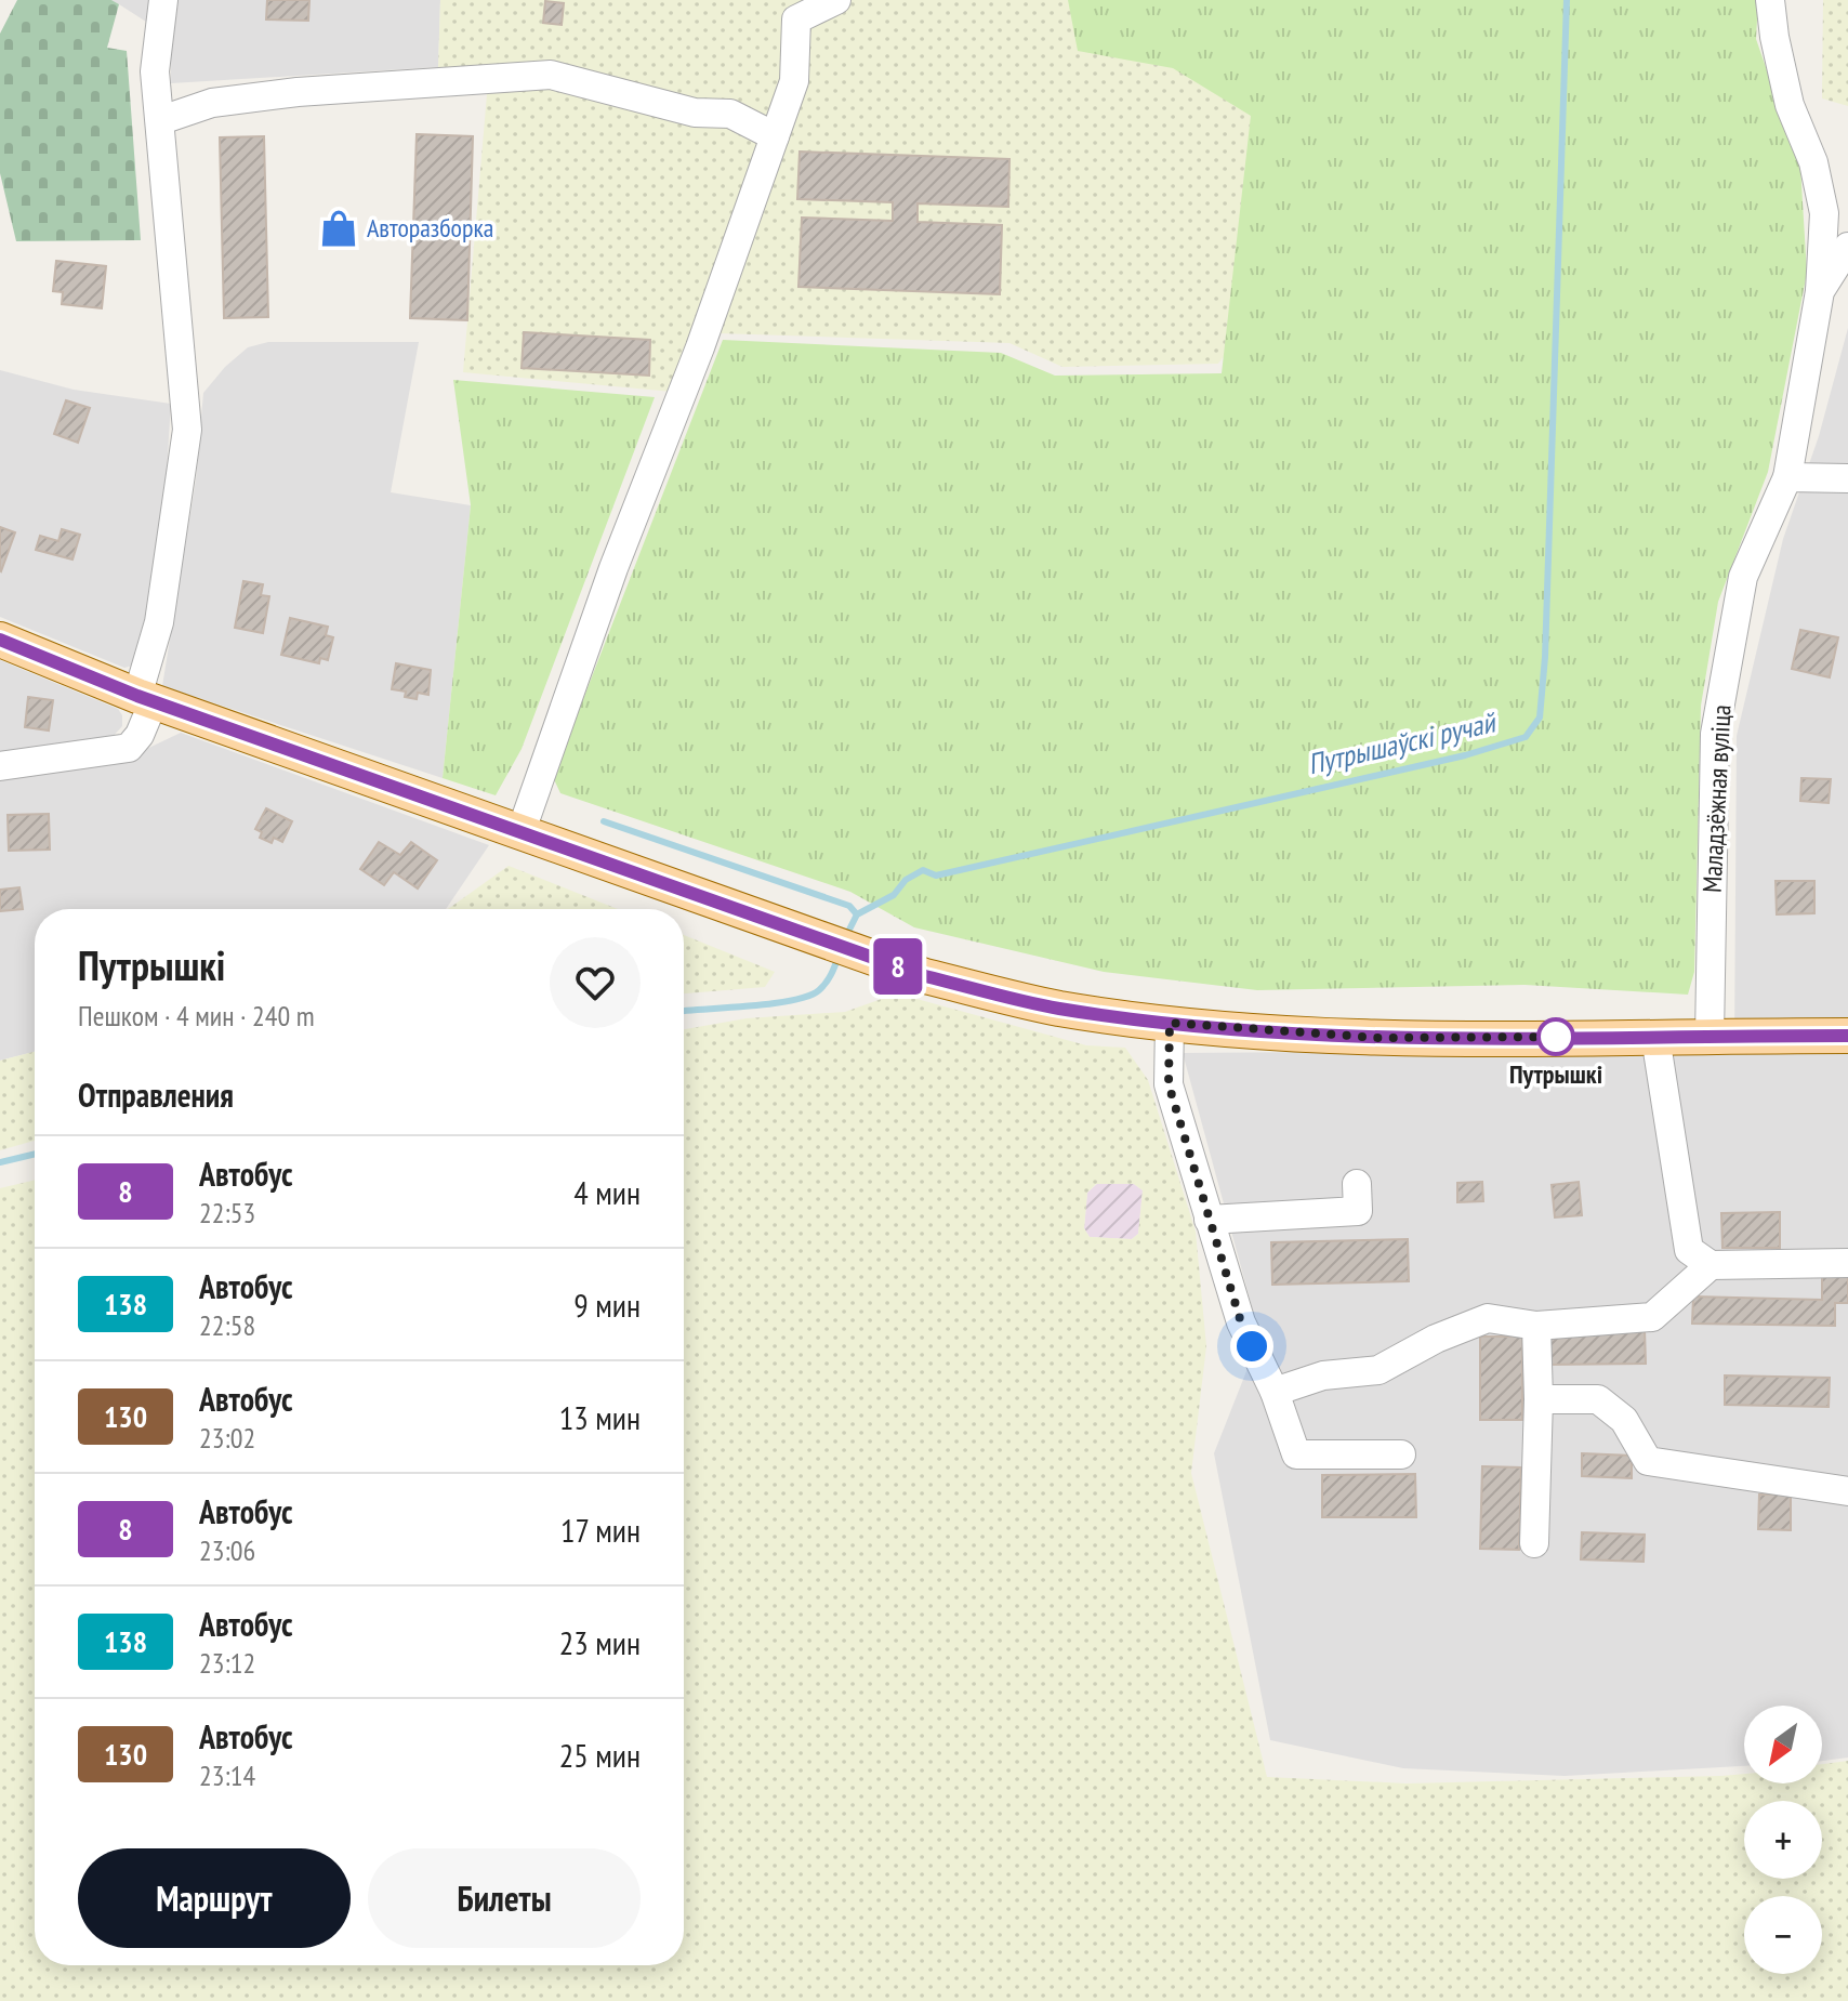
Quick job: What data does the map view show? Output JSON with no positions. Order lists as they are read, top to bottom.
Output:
{
  "streets": {
    "street": ["Маладзёжная вуліца"]
  },
  "water": ["Путрышаўскі ручай"],
  "places": {
    "shop": ["Авторазборка"],
    "other": ["Путрышкі"]
  },
  "lines": ["bus line 8"],
  "north": "bottom left",
  "page": {
    "on_map": "8",
    "heading": [
      ["Путрышкі", "Пешком · 4 мин · 240 m"],
      "Отправления"
    ],
    "list": [
      {
        "mark": "8",
        "name": "Автобус",
        "note": "22:53",
        "value": "4 мин"
      },
      {
        "mark": "138",
        "name": "Автобус",
        "note": "22:58",
        "value": "9 мин"
      },
      {
        "mark": "130",
        "name": "Автобус",
        "note": "23:02",
        "value": "13 мин"
      },
      {
        "mark": "8",
        "name": "Автобус",
        "note": "23:06",
        "value": "17 мин"
      },
      {
        "mark": "138",
        "name": "Автобус",
        "note": "23:12",
        "value": "23 мин"
      },
      {
        "mark": "130",
        "name": "Автобус",
        "note": "23:14",
        "value": "25 мин"
      }
    ],
    "map_buttons": ["+", "−"],
    "buttons": ["Маршрут", "Билеты"]
  }
}
